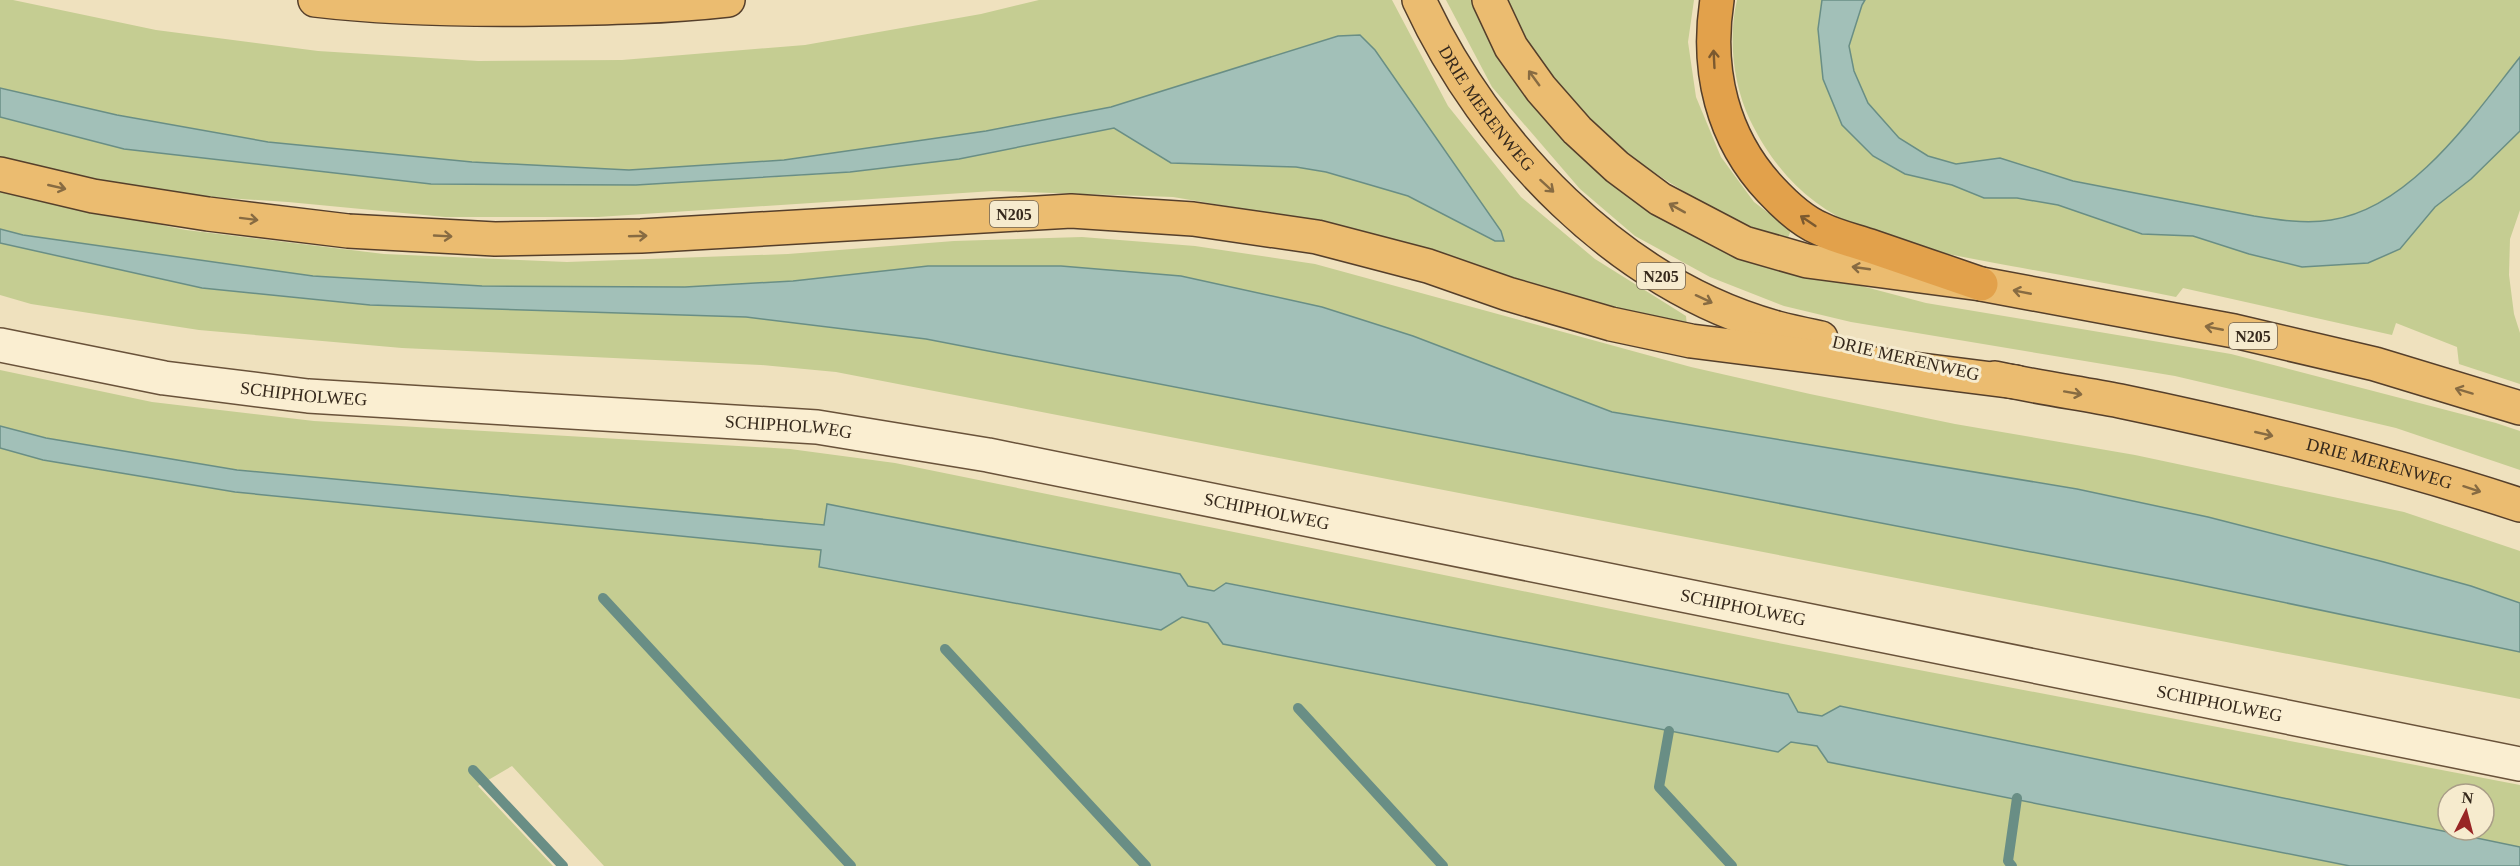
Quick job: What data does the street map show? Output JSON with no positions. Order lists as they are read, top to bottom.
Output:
{
  "streets": {
    "highway": ["DRIE MERENWEG", "N205"],
    "main road": ["SCHIPHOLWEG"]
  },
  "crossings": [
    ["DRIE MERENWEG", "N205"]
  ],
  "north": "top"
}
